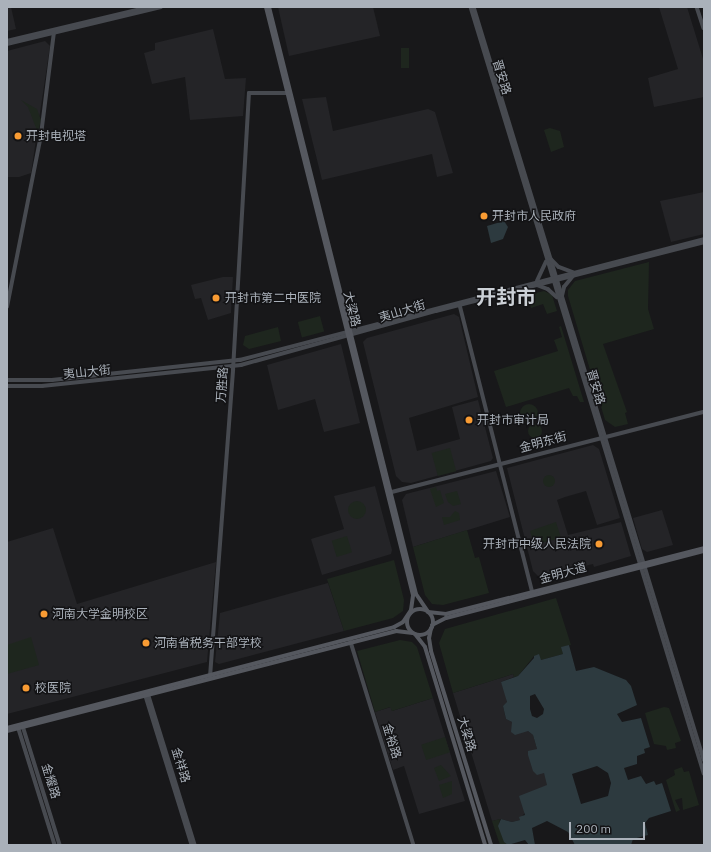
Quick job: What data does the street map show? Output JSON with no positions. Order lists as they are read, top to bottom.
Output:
{
  "streets": {
    "main road": [
      "晋安路",
      "大梁路",
      "夷山大街",
      "万胜路",
      "金明东街",
      "金明大道",
      "金裕路",
      "金祥路",
      "金耀路"
    ]
  },
  "crossings": [
    ["晋安路", "夷山大街"],
    ["晋安路", "金明东街"],
    ["晋安路", "金明大道"],
    ["大梁路", "夷山大街"],
    ["大梁路", "万胜路"],
    ["大梁路", "金明东街"],
    ["大梁路", "金明大道"],
    ["夷山大街", "万胜路"]
  ],
  "districts": ["开封市"],
  "places": [
    "开封电视塔",
    "开封市人民政府",
    "开封市第二中医院",
    "开封市审计局",
    "开封市中级人民法院",
    "河南大学金明校区",
    "河南省税务干部学校",
    "校医院"
  ],
  "scale_bar": "200 m"
}
